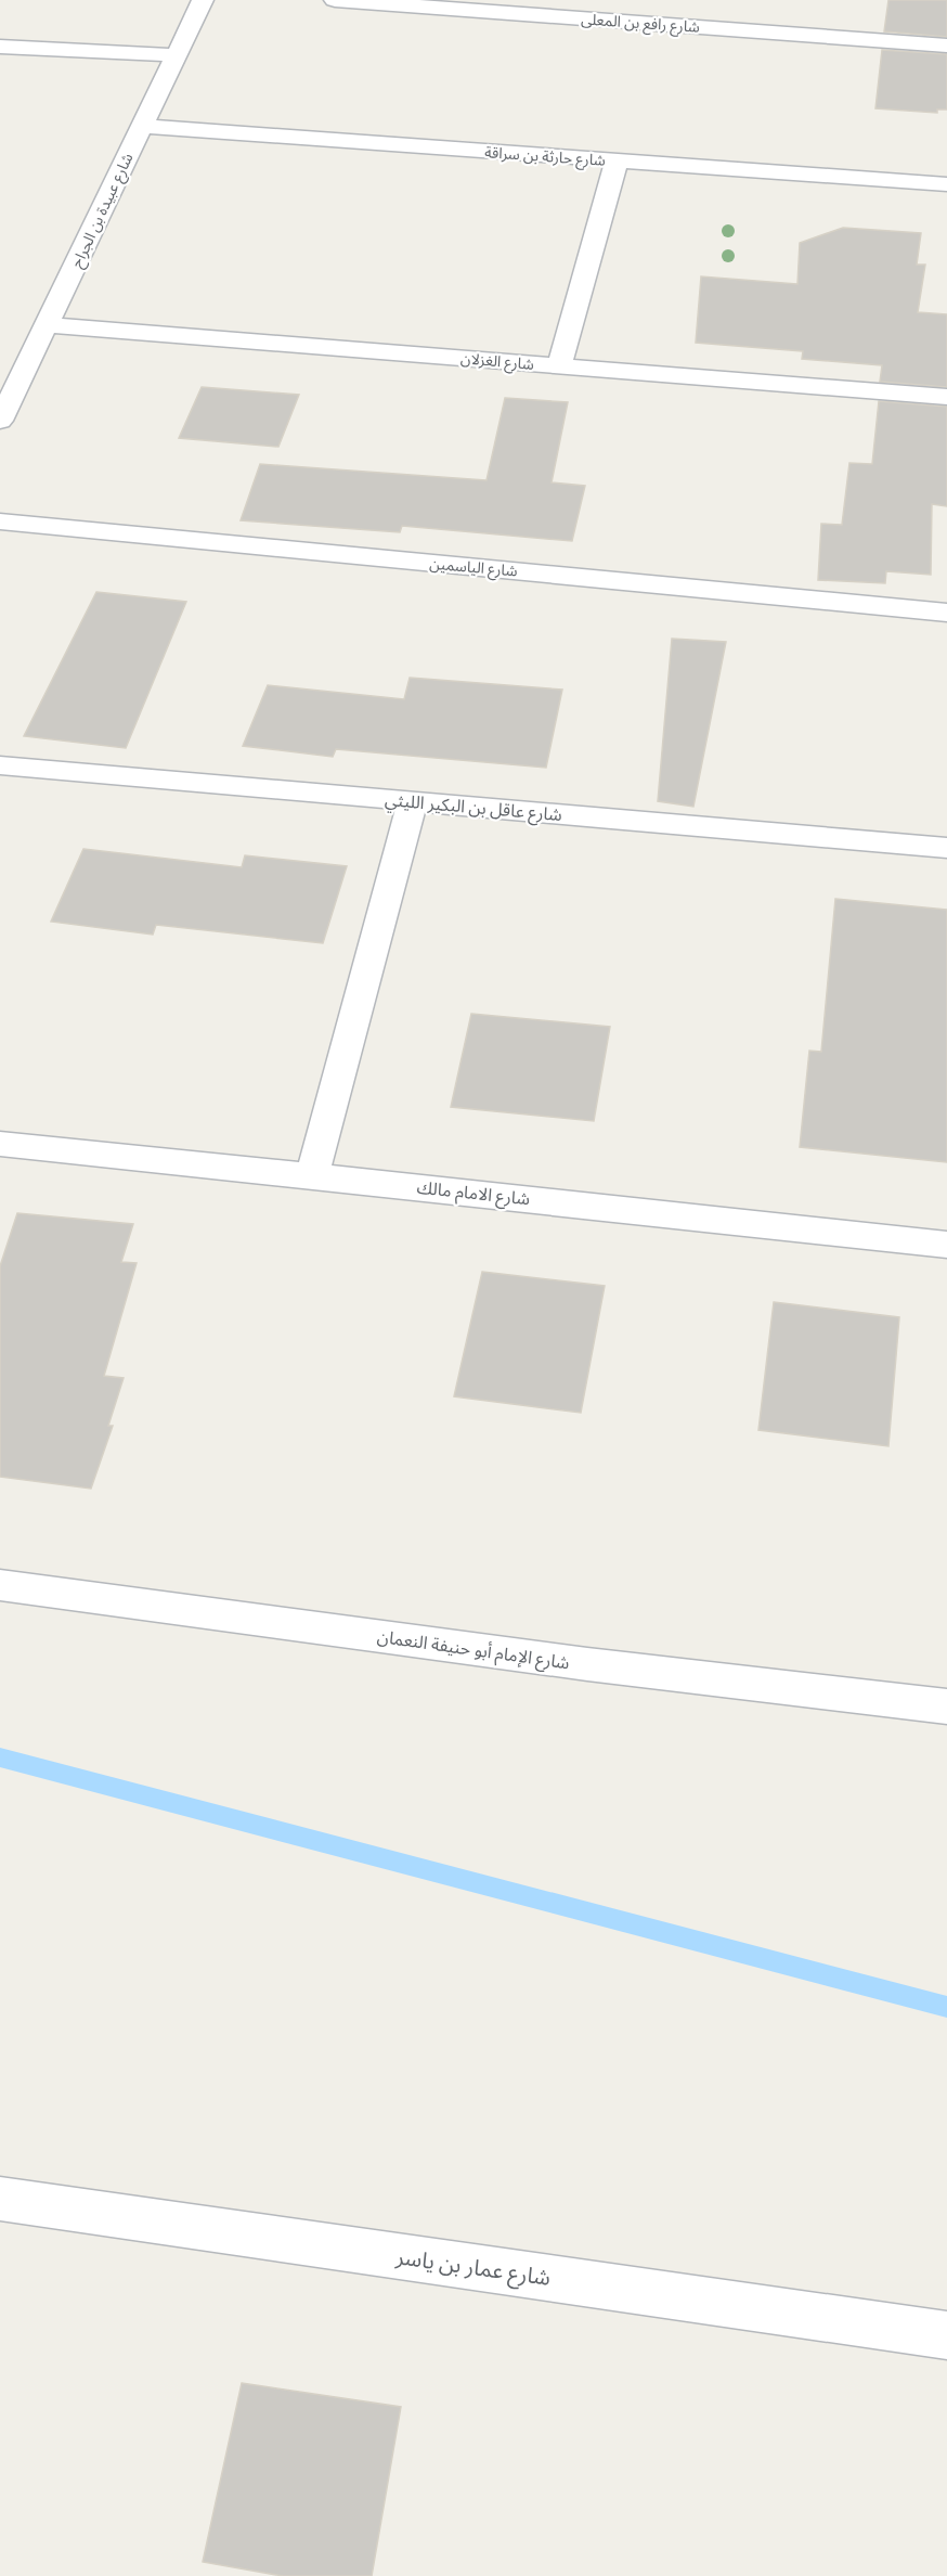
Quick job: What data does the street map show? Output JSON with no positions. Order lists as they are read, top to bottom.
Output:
{
  "streets": {
    "street": [
      "شارع رافع بن المعلى",
      "شارع حارثة بن سراقة",
      "شارع عبيدة بن الجراح",
      "شارع الغزلان",
      "شارع الياسمين",
      "شارع عاقل بن البكير الليثي",
      "شارع الامام مالك",
      "شارع الإمام أبو حنيفة النعمان",
      "شارع عمار بن ياسر"
    ]
  },
  "crossings": [
    ["شارع حارثة بن سراقة", "شارع عبيدة بن الجراح"],
    ["شارع عبيدة بن الجراح", "شارع الغزلان"]
  ]
}
